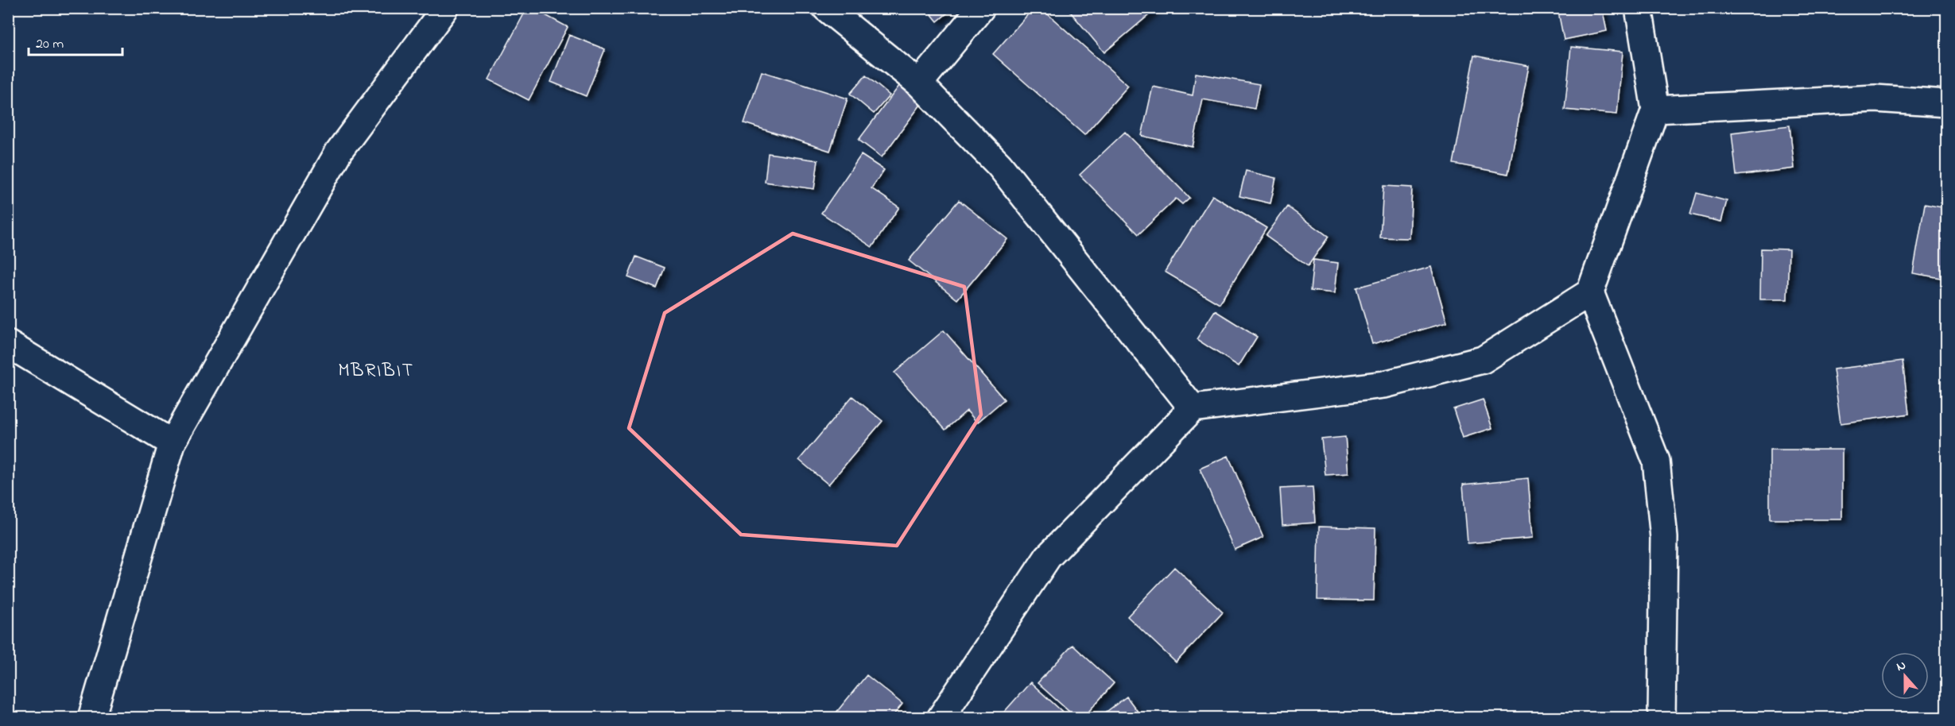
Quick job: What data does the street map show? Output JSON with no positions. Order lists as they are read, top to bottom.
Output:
{
  "districts": ["MBRIBIT"],
  "scale_bar": "20 m",
  "north": "top"
}
